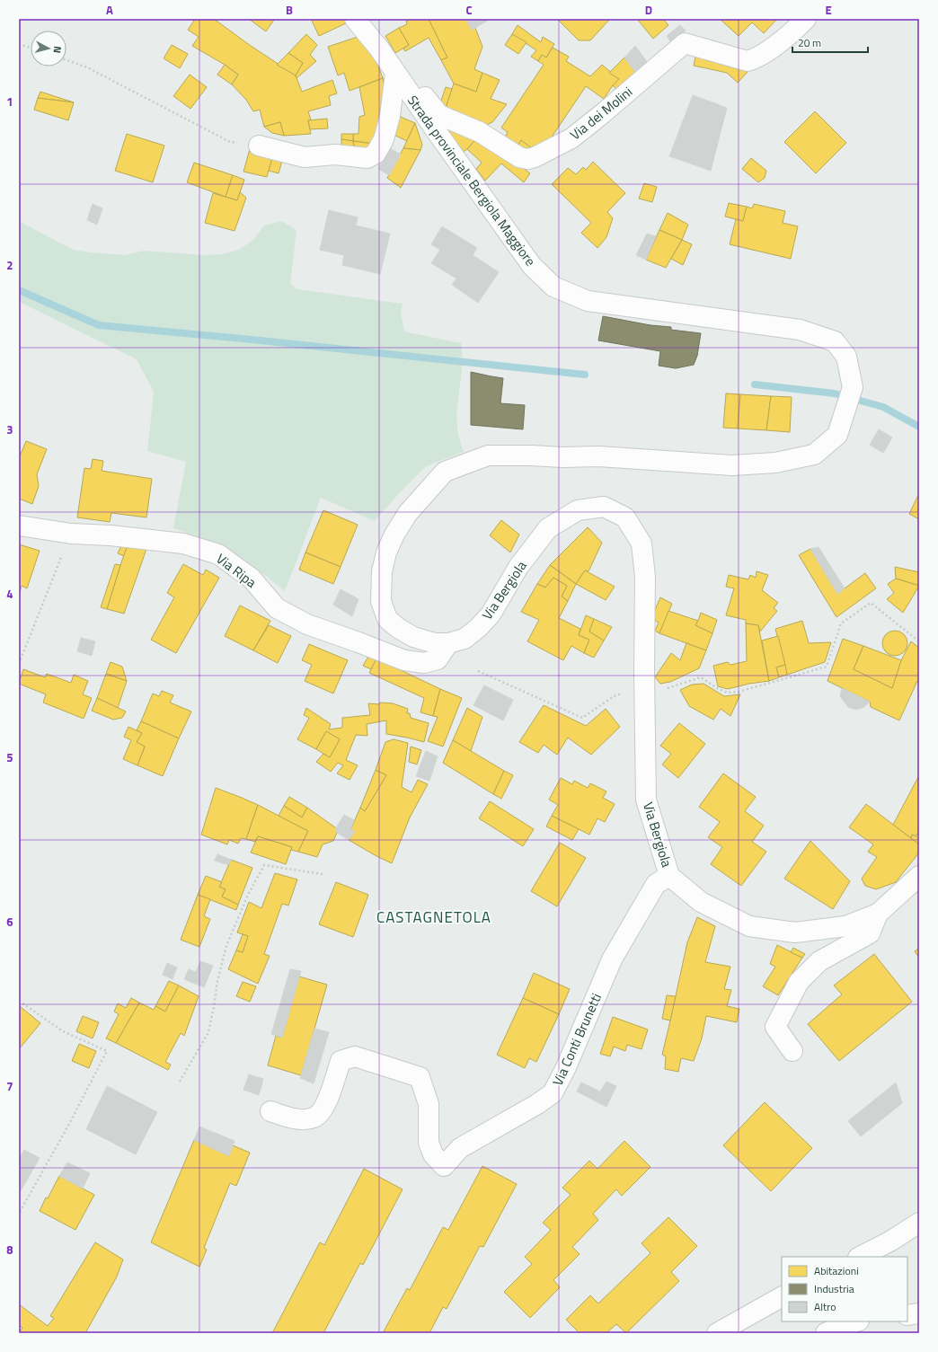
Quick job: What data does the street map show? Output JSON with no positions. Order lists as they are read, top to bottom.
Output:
{
  "streets": {
    "street": [
      "Via dei Molini",
      "Strada provinciale Bergiola Maggiore",
      "Via Ripa",
      "Via Bergiola",
      "Via Conti Brunetti"
    ]
  },
  "crossings": [
    ["Via dei Molini", "Strada provinciale Bergiola Maggiore"],
    ["Strada provinciale Bergiola Maggiore", "Via Bergiola"],
    ["Via Ripa", "Via Bergiola"],
    ["Via Bergiola", "Via Conti Brunetti"]
  ],
  "districts": ["CASTAGNETOLA"],
  "legend": ["Abitazioni", "Industria", "Altro"],
  "scale_bar": "20 m",
  "north": "right",
  "grid": {
    "columns": [
      "A",
      "B",
      "C",
      "D",
      "E"
    ],
    "rows": [
      "1",
      "2",
      "3",
      "4",
      "5",
      "6",
      "7",
      "8"
    ]
  }
}
